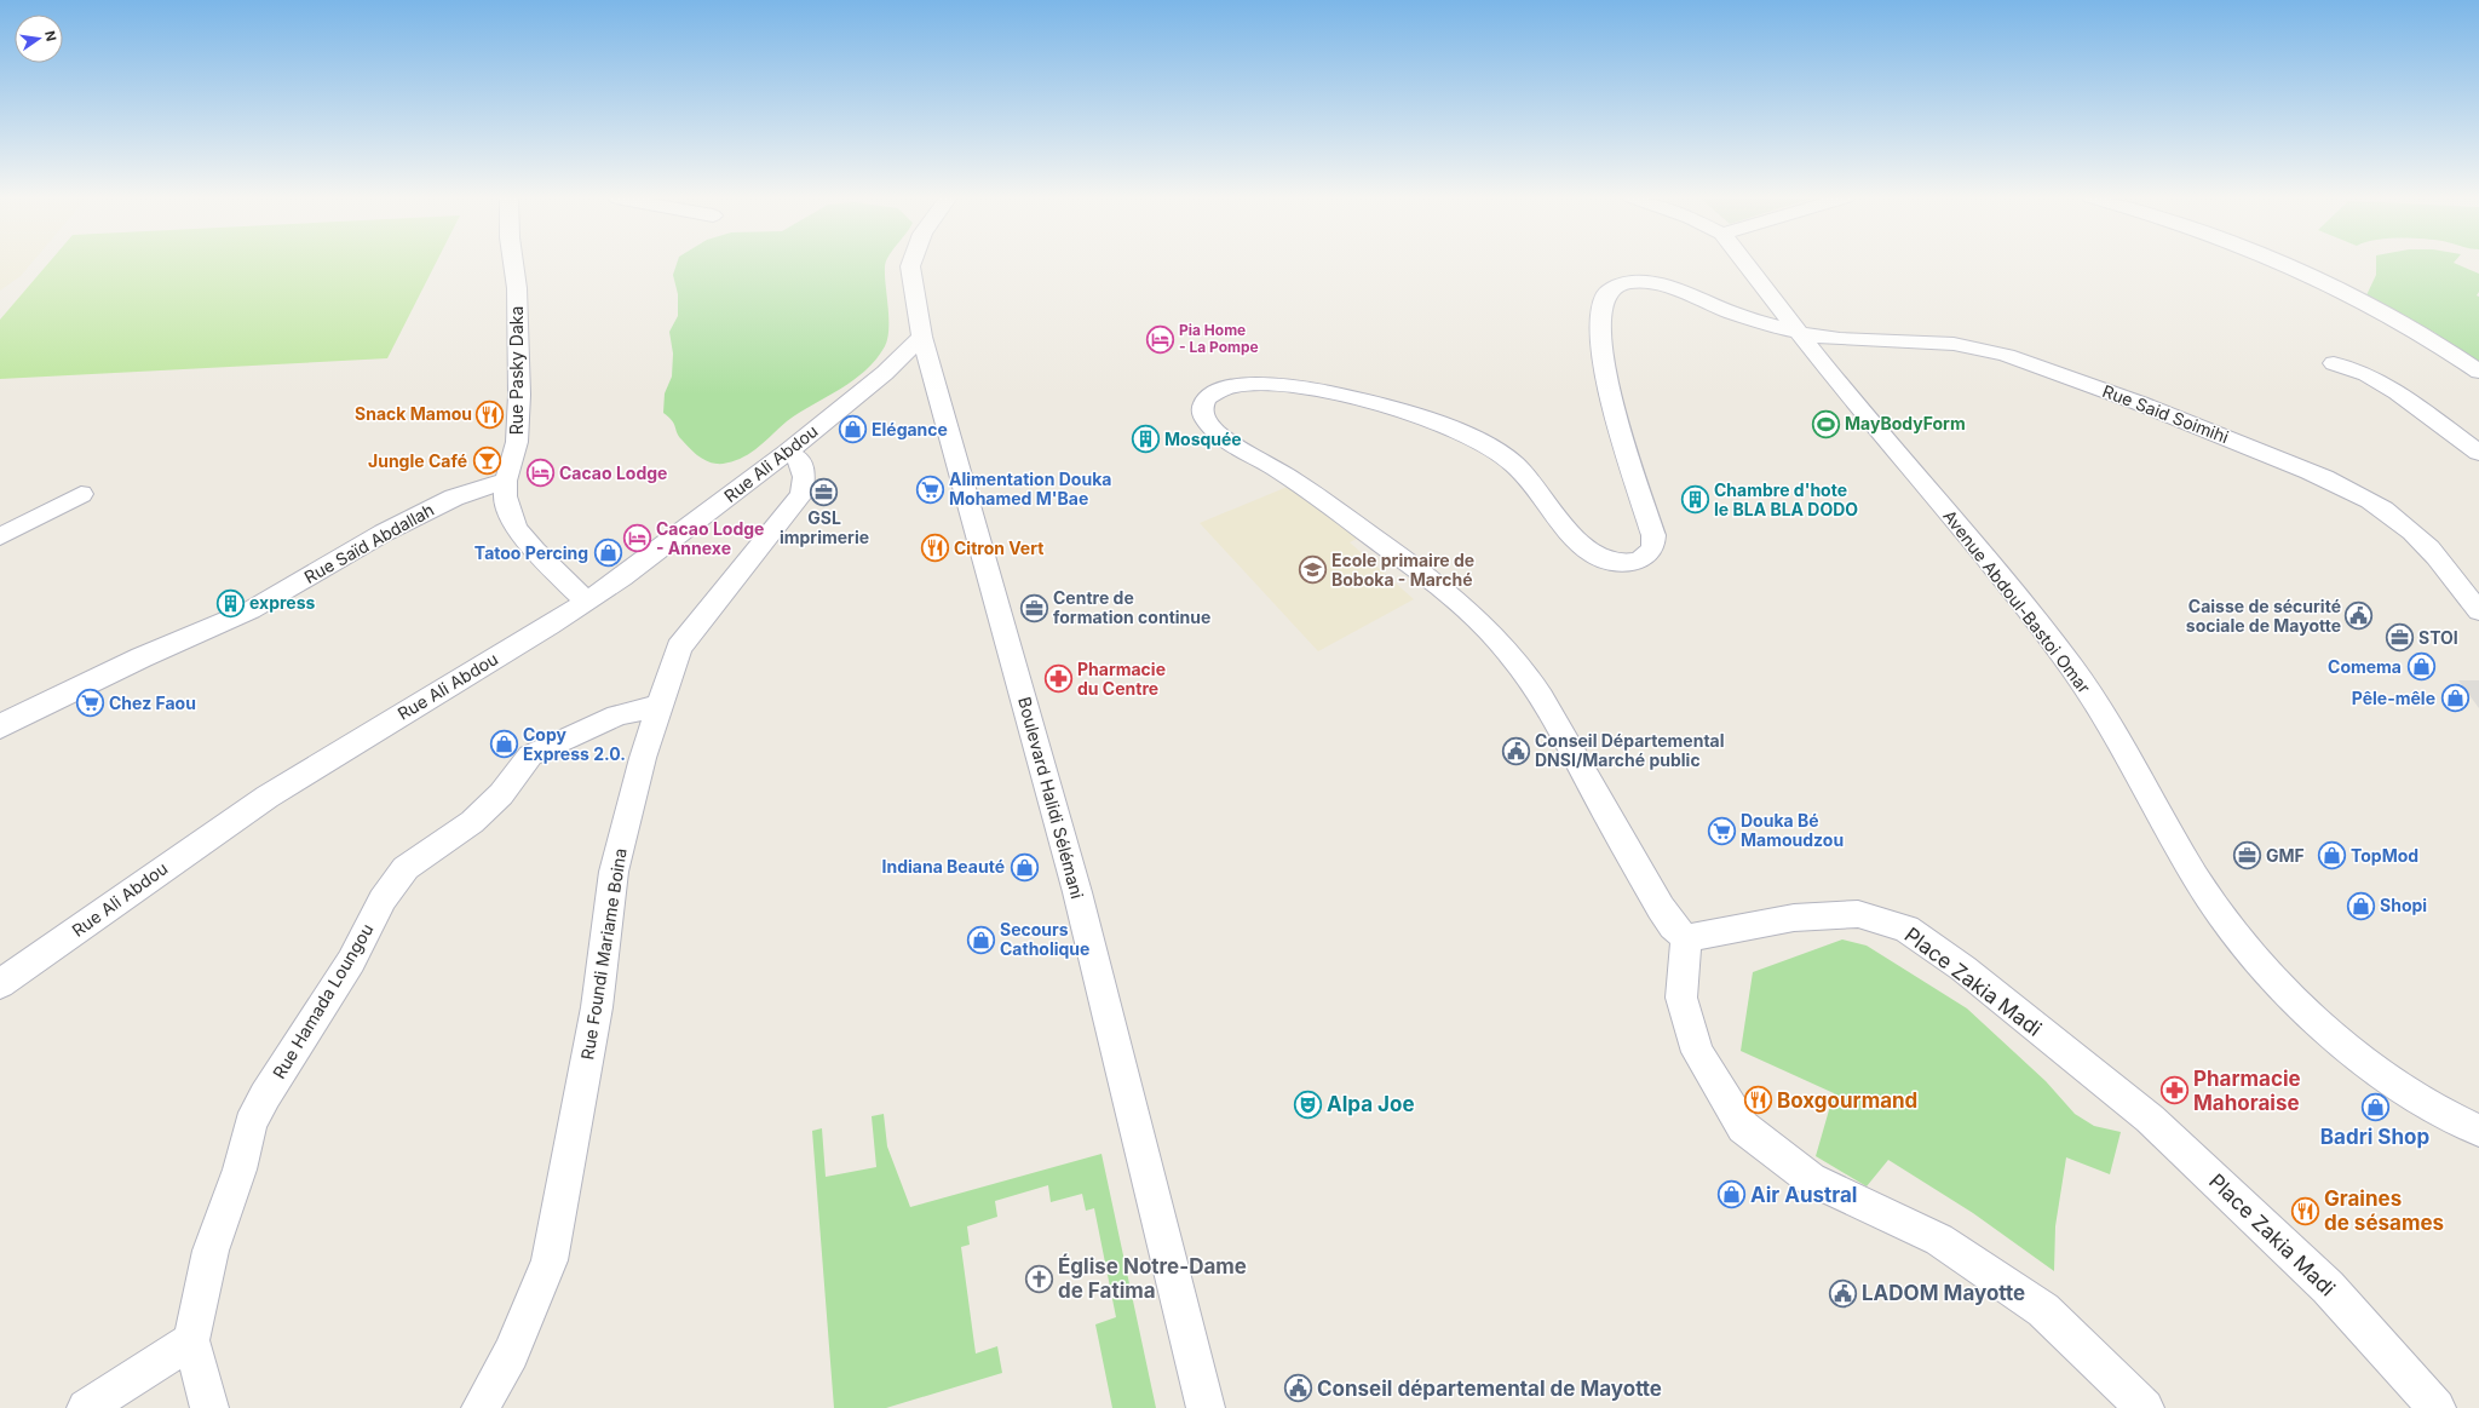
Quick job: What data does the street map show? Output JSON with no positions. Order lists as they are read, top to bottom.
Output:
{
  "streets": {
    "street": [
      "Rue Pasky Daka",
      "Rue Said Soimihi",
      "Rue Ali Abdou",
      "Rue Saïd Abdallah",
      "Avenue Abdoul-Bastoi Omar",
      "Boulevard Halidi Sélémani",
      "Rue Foundi Mariame Boina",
      "Place Zakia Madi",
      "Rue Hamada Loungou"
    ]
  },
  "crossings": [
    ["Rue Pasky Daka", "Rue Ali Abdou"],
    ["Rue Pasky Daka", "Rue Saïd Abdallah"],
    ["Rue Said Soimihi", "Avenue Abdoul-Bastoi Omar"],
    ["Rue Said Soimihi", "Place Zakia Madi"],
    ["Rue Ali Abdou", "Boulevard Halidi Sélémani"],
    ["Rue Ali Abdou", "Rue Foundi Mariame Boina"],
    ["Rue Foundi Mariame Boina", "Rue Hamada Loungou"]
  ],
  "places": {
    "hotel": ["Pia Home - La Pompe", "Cacao Lodge", "Cacao Lodge - Annexe"],
    "restaurant": [
      "Snack Mamou",
      "Citron Vert",
      "Boxgourmand",
      "Graines de sésames"
    ],
    "sports": ["MayBodyForm"],
    "shop": [
      "Elégance",
      "Tatoo Percing",
      "Comema",
      "Pêle-mêle",
      "Copy Express 2.0.",
      "TopMod",
      "Indiana Beauté",
      "Shopi",
      "Secours Catholique",
      "Badri Shop",
      "Air Austral"
    ],
    "building": ["Mosquée", "Chambre d'hote le BLA BLA DODO", "express"],
    "bar": ["Jungle Café"],
    "supermarket": ["Alimentation Douka Mohamed M'Bae", "Chez Faou", "Douka Bé Mamoudzou"],
    "office": [
      "GSL imprimerie",
      "Centre de formation continue",
      "STOI",
      "GMF"
    ],
    "school or university": ["Ecole primaire de Boboka - Marché"],
    "public building": [
      "Caisse de sécurité sociale de Mayotte",
      "Conseil Départemental DNSI/Marché public",
      "LADOM Mayotte",
      "Conseil départemental de Mayotte"
    ],
    "pharmacy": ["Pharmacie du Centre", "Pharmacie Mahoraise"],
    "theatre": ["Alpa Joe"],
    "church": ["Église Notre-Dame de Fatima"]
  },
  "north": "right"
}
